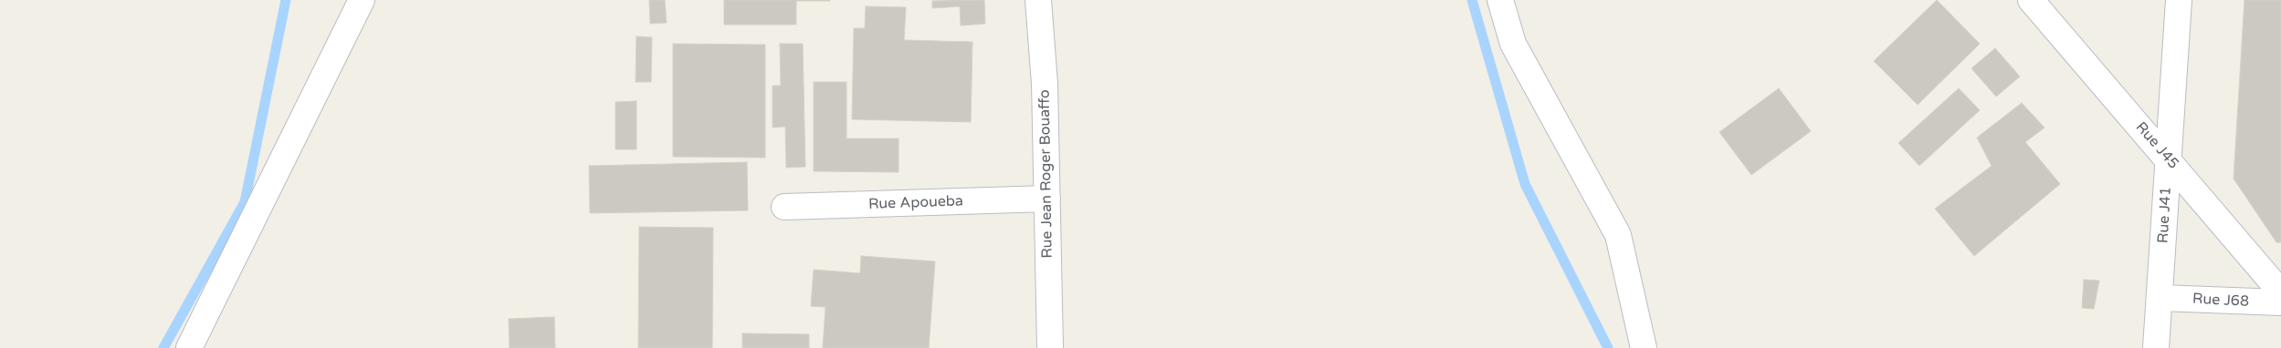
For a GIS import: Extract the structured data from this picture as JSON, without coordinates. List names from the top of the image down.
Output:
{
  "streets": {
    "street": [
      "Rue J45",
      "Rue Jean Roger Bouaffo",
      "Rue Apoueba",
      "Rue J41",
      "Rue J68"
    ]
  },
  "crossings": [
    ["Rue J45", "Rue J41"],
    ["Rue Jean Roger Bouaffo", "Rue Apoueba"],
    ["Rue J41", "Rue J68"]
  ]
}
